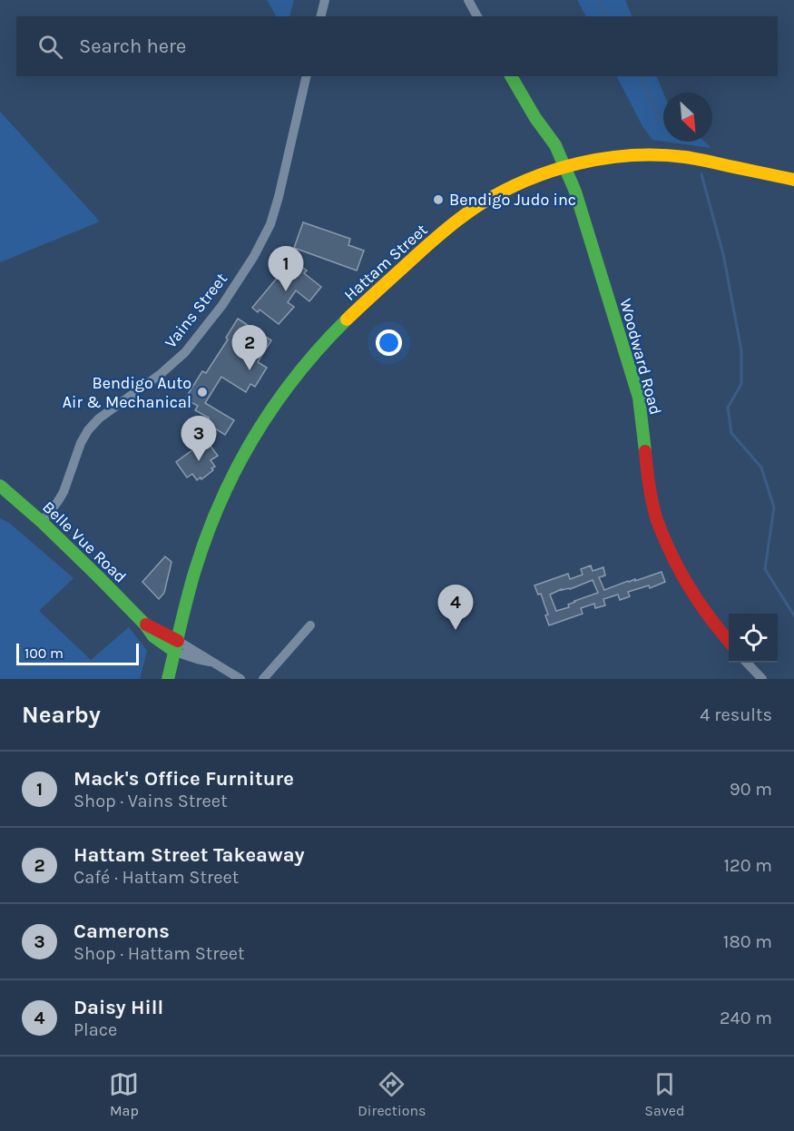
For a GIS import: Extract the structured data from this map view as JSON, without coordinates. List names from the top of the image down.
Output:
{
  "streets": {
    "main road": ["Hattam Street", "Woodward Road", "Belle Vue Road"],
    "street": ["Vains Street"]
  },
  "crossings": [
    ["Hattam Street", "Woodward Road"],
    ["Hattam Street", "Belle Vue Road"],
    ["Vains Street", "Belle Vue Road"]
  ],
  "places": ["Bendigo Judo inc", "Bendigo Auto Air & Mechanical"],
  "scale_bar": "100 m",
  "north": "bottom right",
  "page": {
    "search": "Search here",
    "pins": [
      "1",
      "2",
      "3",
      "4"
    ],
    "scale": "100 m",
    "heading": ["Nearby", "4 results"],
    "list": [
      {
        "mark": "1",
        "name": "Mack's Office Furniture",
        "note": "Shop · Vains Street",
        "value": "90 m"
      },
      {
        "mark": "2",
        "name": "Hattam Street Takeaway",
        "note": "Café · Hattam Street",
        "value": "120 m"
      },
      {
        "mark": "3",
        "name": "Camerons",
        "note": "Shop · Hattam Street",
        "value": "180 m"
      },
      {
        "mark": "4",
        "name": "Daisy Hill",
        "note": "Place",
        "value": "240 m"
      }
    ],
    "nav": ["Map", "Directions", "Saved"]
  }
}
